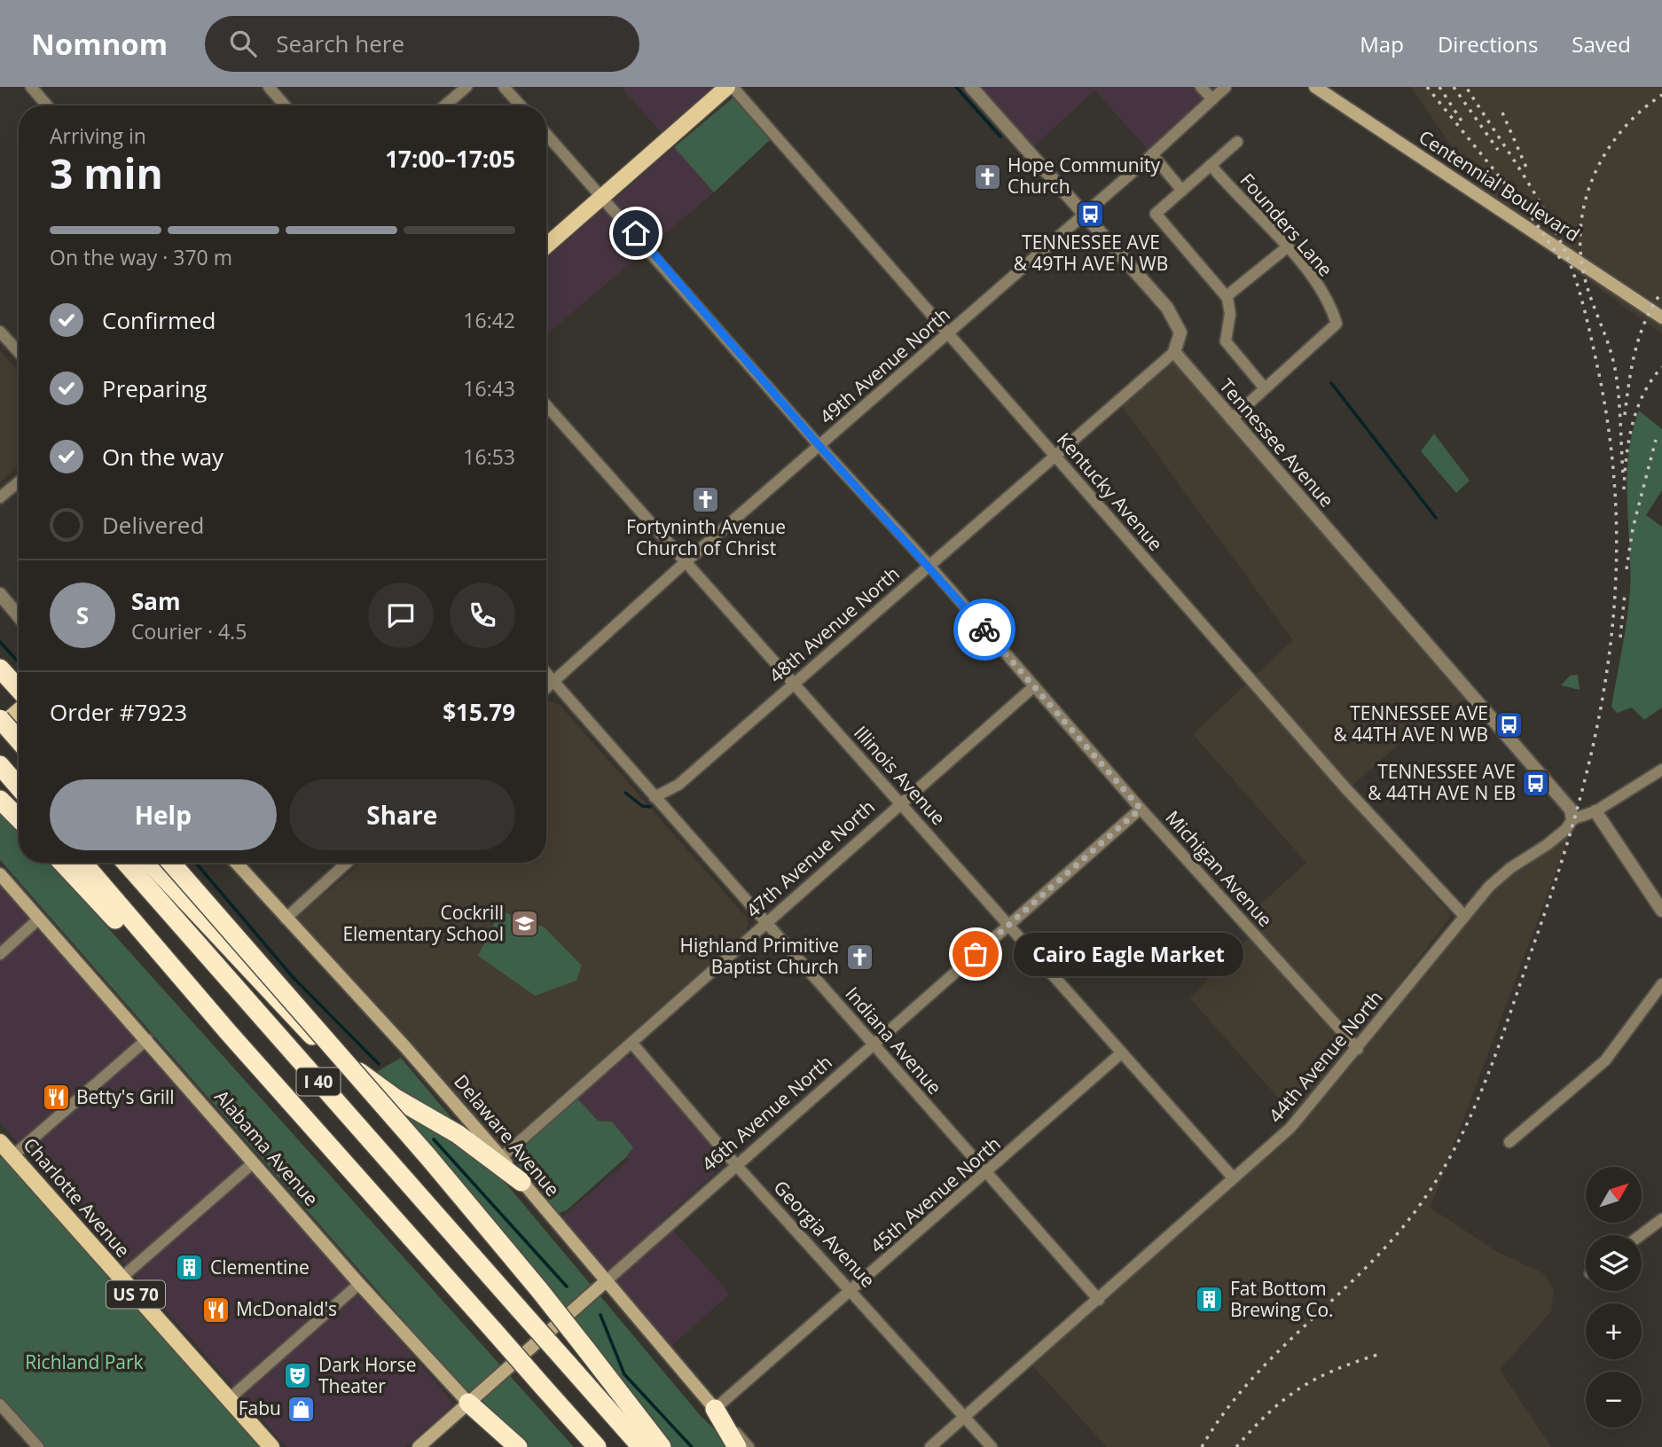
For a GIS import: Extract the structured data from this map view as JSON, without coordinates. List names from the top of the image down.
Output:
{
  "streets": {
    "highway": ["I 40"],
    "main road": [
      "Centennial Boulevard",
      "46th Avenue North",
      "Delaware Avenue",
      "Alabama Avenue",
      "Charlotte Avenue",
      "US 70"
    ],
    "street": [
      "Founders Lane",
      "49th Avenue North",
      "Tennessee Avenue",
      "Kentucky Avenue",
      "48th Avenue North",
      "Illinois Avenue",
      "47th Avenue North",
      "Michigan Avenue",
      "Indiana Avenue",
      "44th Avenue North",
      "45th Avenue North",
      "Georgia Avenue"
    ]
  },
  "crossings": [
    ["Founders Lane", "Tennessee Avenue"],
    ["49th Avenue North", "Kentucky Avenue"],
    ["49th Avenue North", "Illinois Avenue"],
    ["49th Avenue North", "Michigan Avenue"],
    ["49th Avenue North", "Indiana Avenue"],
    ["Tennessee Avenue", "48th Avenue North"],
    ["Tennessee Avenue", "44th Avenue North"],
    ["Kentucky Avenue", "48th Avenue North"],
    ["Kentucky Avenue", "44th Avenue North"],
    ["48th Avenue North", "Illinois Avenue"],
    ["48th Avenue North", "Michigan Avenue"],
    ["48th Avenue North", "Indiana Avenue"],
    ["Illinois Avenue", "47th Avenue North"],
    ["Illinois Avenue", "44th Avenue North"],
    ["Illinois Avenue", "46th Avenue North"],
    ["Illinois Avenue", "45th Avenue North"],
    ["47th Avenue North", "Michigan Avenue"],
    ["47th Avenue North", "Indiana Avenue"],
    ["47th Avenue North", "Delaware Avenue"],
    ["47th Avenue North", "Georgia Avenue"],
    ["Michigan Avenue", "44th Avenue North"],
    ["Michigan Avenue", "46th Avenue North"],
    ["Indiana Avenue", "44th Avenue North"],
    ["Indiana Avenue", "46th Avenue North"],
    ["Indiana Avenue", "45th Avenue North"],
    ["44th Avenue North", "Georgia Avenue"],
    ["46th Avenue North", "Delaware Avenue"],
    ["46th Avenue North", "Alabama Avenue"],
    ["46th Avenue North", "Georgia Avenue"],
    ["Delaware Avenue", "45th Avenue North"],
    ["45th Avenue North", "Georgia Avenue"]
  ],
  "parks": ["Richland Park"],
  "places": {
    "church": ["Hope Community Church", "Fortyninth Avenue Church of Christ", "Highland Primitive Baptist Church"],
    "bus stop": ["TENNESSEE AVE & 49TH AVE N WB", "TENNESSEE AVE & 44TH AVE N WB", "TENNESSEE AVE & 44TH AVE N EB"],
    "school or university": ["Cockrill Elementary School"],
    "other": ["Cairo Eagle Market"],
    "restaurant": ["Betty's Grill", "McDonald's"],
    "building": ["Clementine", "Fat Bottom Brewing Co."],
    "theatre": ["Dark Horse Theater"],
    "shop": ["Fabu"]
  },
  "north": "top right",
  "page": {
    "header": "Nomnom",
    "search": "Search here",
    "nav": ["Map", "Directions", "Saved"],
    "heading": ["3 min", "Arriving in", "17:00–17:05"],
    "panel": [
      "Sam",
      "Courier · 4.5",
      "Order #7923",
      "$15.79"
    ],
    "bar": "On the way · 370 m",
    "list": [
      ["Confirmed", "16:42"],
      ["Preparing", "16:43"],
      ["On the way", "16:53"],
      "Delivered"
    ],
    "round": "S",
    "buttons": ["Help", "Share"],
    "bubble": "Cairo Eagle Market",
    "map_buttons": ["+", "−"]
  }
}
